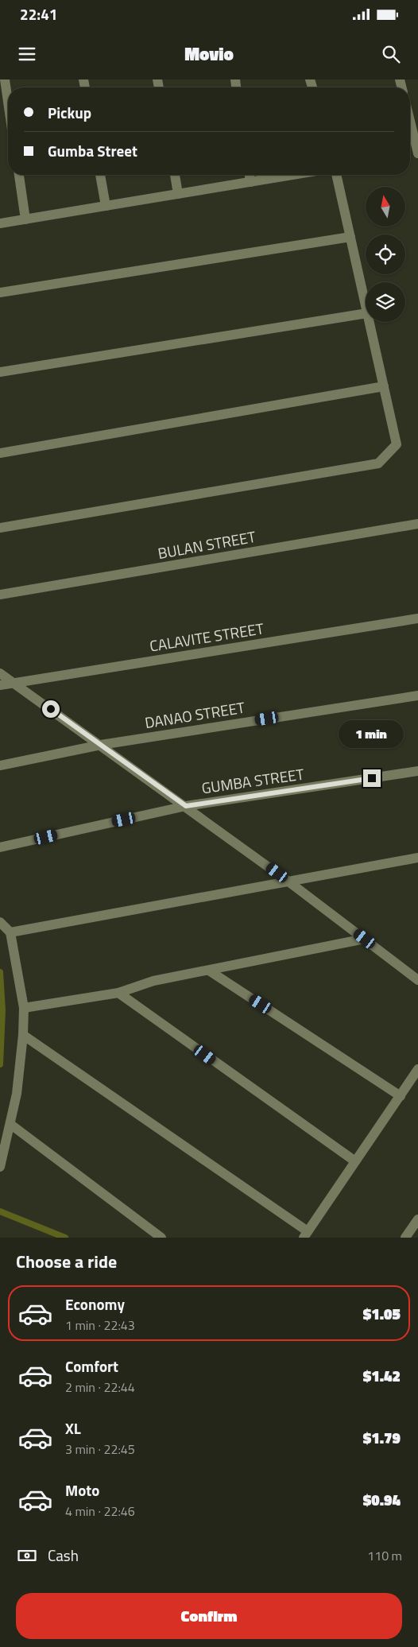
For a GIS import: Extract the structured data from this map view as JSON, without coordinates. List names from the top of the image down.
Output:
{
  "streets": {
    "street": [
      "BULAN STREET",
      "CALAVITE STREET",
      "DANAO STREET",
      "GUMBA STREET"
    ]
  },
  "north": "top",
  "page": {
    "status": "22:41",
    "header": "Movio",
    "banner": ["Pickup", "Gumba Street"],
    "bubble": "1 min",
    "heading": "Choose a ride",
    "list": [
      {
        "name": "Economy",
        "note": "1 min · 22:43",
        "value": "$1.05"
      },
      {
        "name": "Comfort",
        "note": "2 min · 22:44",
        "value": "$1.42"
      },
      {
        "name": "XL",
        "note": "3 min · 22:45",
        "value": "$1.79"
      },
      {
        "name": "Moto",
        "note": "4 min · 22:46",
        "value": "$0.94"
      }
    ],
    "pay": ["Cash", "110 m"],
    "buttons": "Confirm"
  }
}
